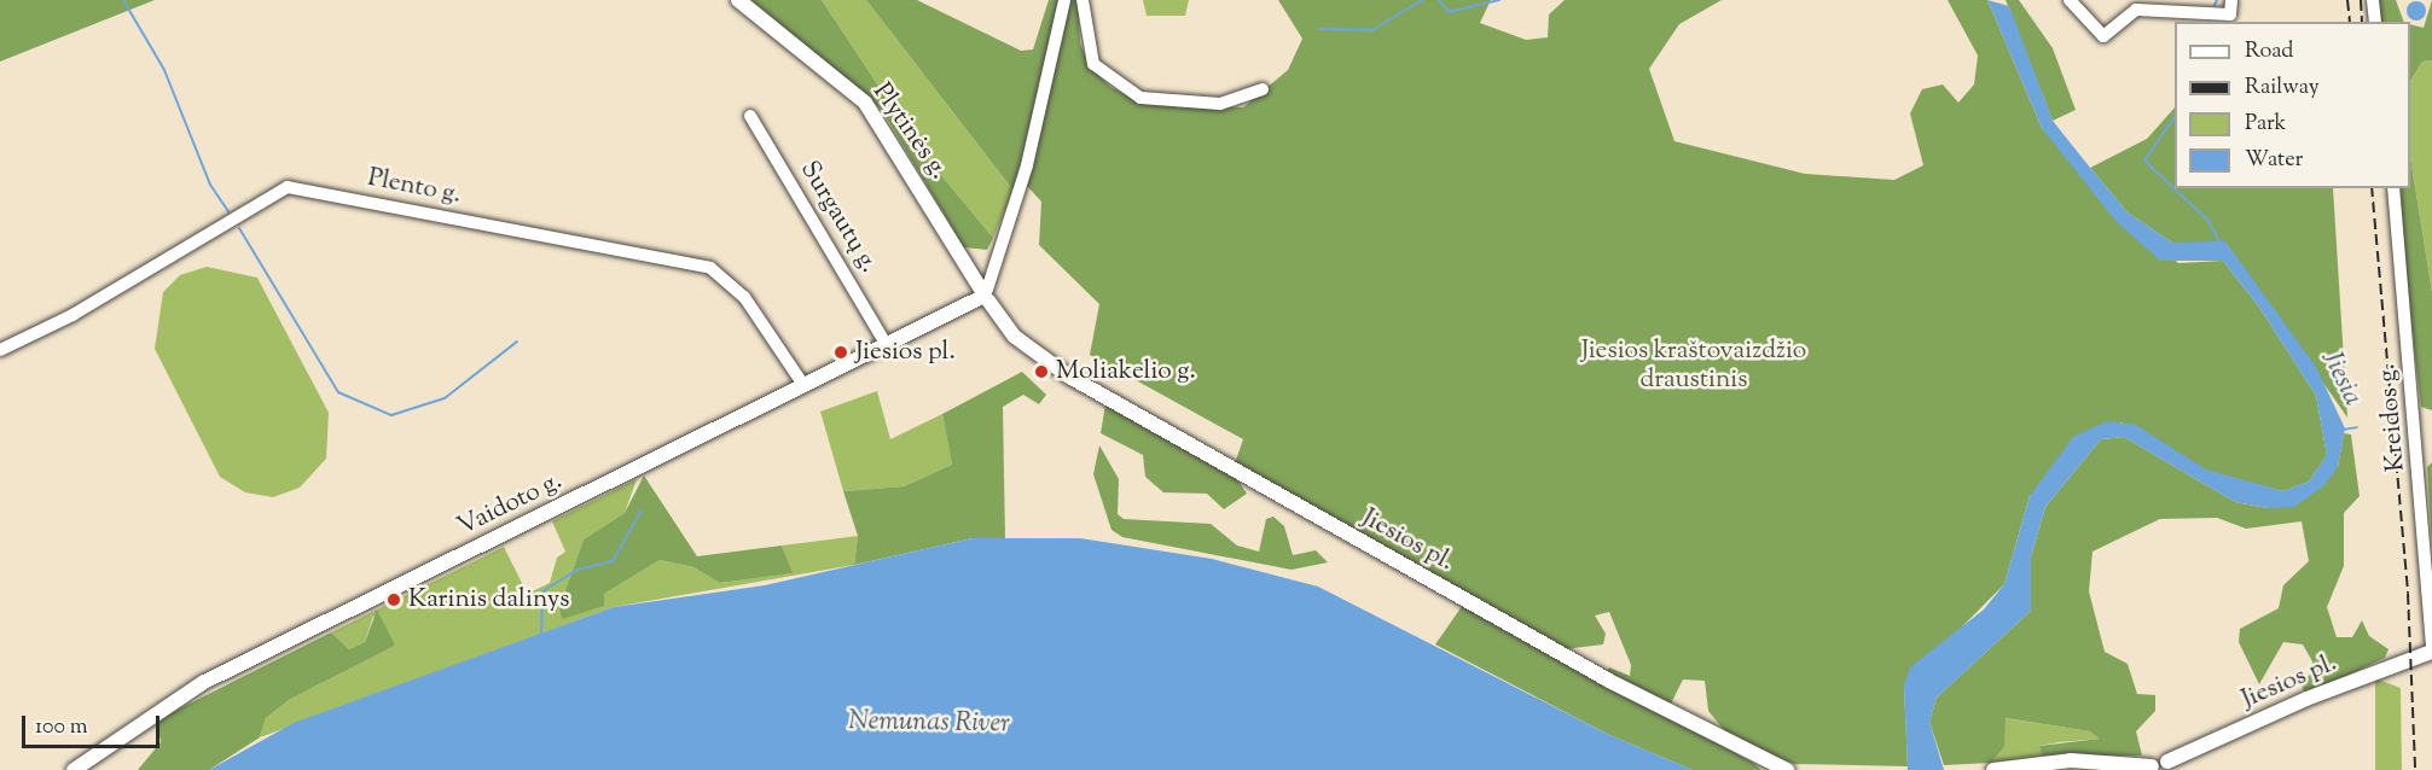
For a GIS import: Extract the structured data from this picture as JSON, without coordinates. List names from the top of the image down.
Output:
{
  "streets": {
    "main road": ["Plytinės g.", "Vaidoto g.", "Jiesios pl."],
    "street": ["Plento g.", "Surgautų g.", "Kreidos g."]
  },
  "crossings": [
    ["Plytinės g.", "Vaidoto g."],
    ["Plytinės g.", "Jiesios pl."],
    ["Plento g.", "Vaidoto g."],
    ["Surgautų g.", "Vaidoto g."],
    ["Vaidoto g.", "Jiesios pl."]
  ],
  "water": ["Jiesia", "Nemunas River"],
  "parks": ["Jiesios kraštovaizdžio draustinis"],
  "places": ["Jiesios pl.", "Moliakelio g.", "Karinis dalinys"],
  "legend": [
    "Road",
    "Railway",
    "Park",
    "Water"
  ],
  "scale_bar": "100 m"
}
